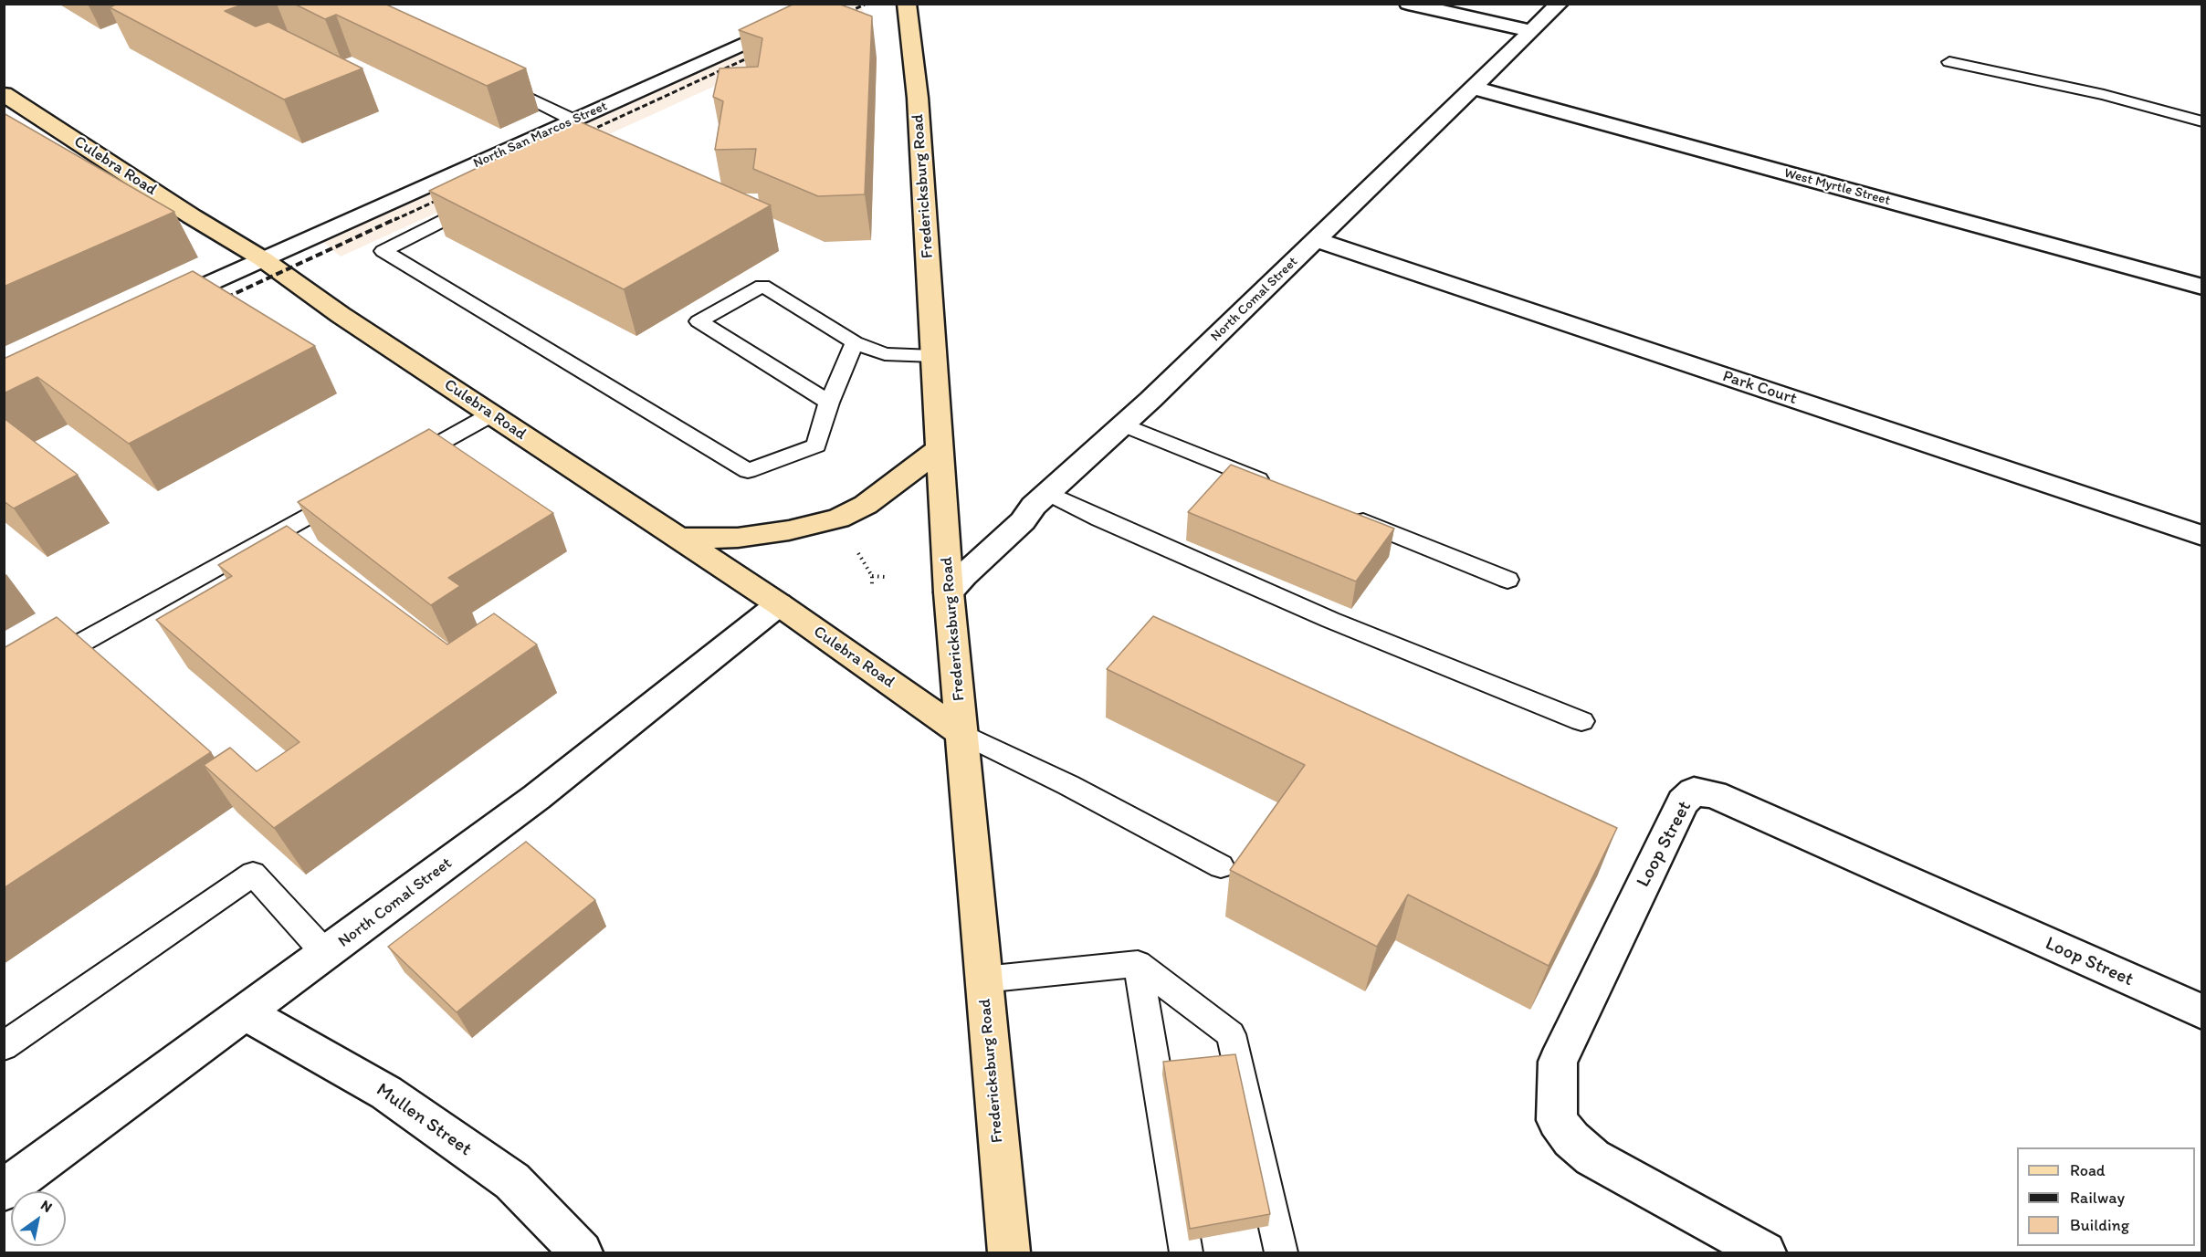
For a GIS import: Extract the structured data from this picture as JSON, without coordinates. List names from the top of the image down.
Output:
{
  "streets": {
    "main road": ["Culebra Road", "Fredericksburg Road"],
    "street": [
      "North San Marcos Street",
      "West Myrtle Street",
      "North Comal Street",
      "Park Court",
      "Loop Street",
      "Mullen Street"
    ]
  },
  "crossings": [
    ["North San Marcos Street", "Culebra Road"],
    ["Culebra Road", "Fredericksburg Road"],
    ["Culebra Road", "North Comal Street"],
    ["Fredericksburg Road", "North Comal Street"],
    ["West Myrtle Street", "North Comal Street"],
    ["North Comal Street", "Park Court"],
    ["North Comal Street", "Mullen Street"]
  ],
  "legend": ["Road", "Railway", "Building"],
  "north": "top right"
}
